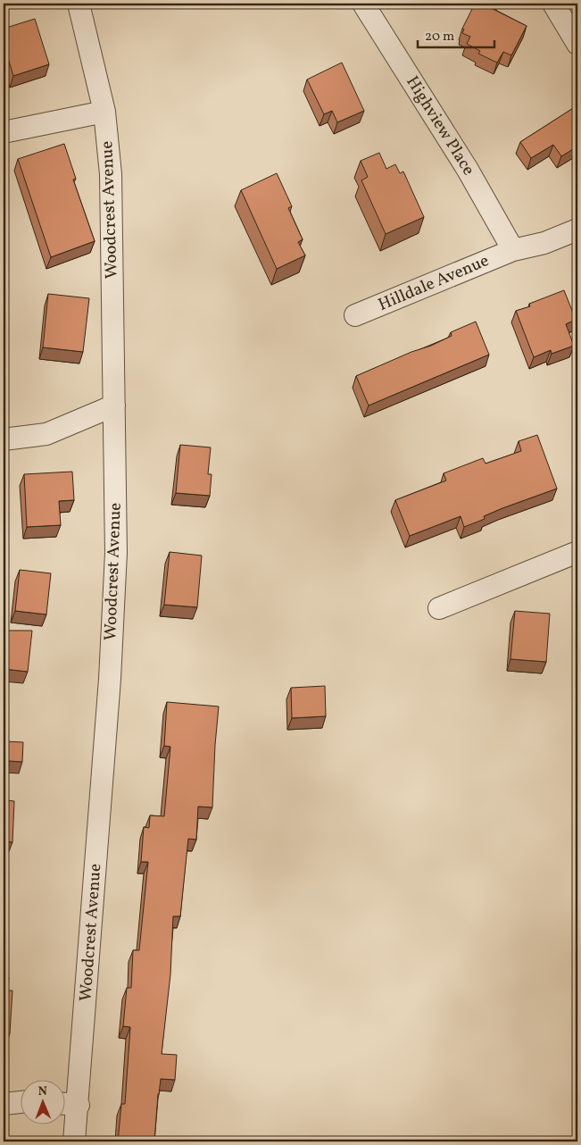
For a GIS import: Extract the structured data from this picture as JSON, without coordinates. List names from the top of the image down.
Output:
{
  "streets": {
    "street": ["Highview Place", "Woodcrest Avenue", "Hilldale Avenue"]
  },
  "crossings": [
    ["Highview Place", "Hilldale Avenue"]
  ],
  "scale_bar": "20 m",
  "north": "top"
}
